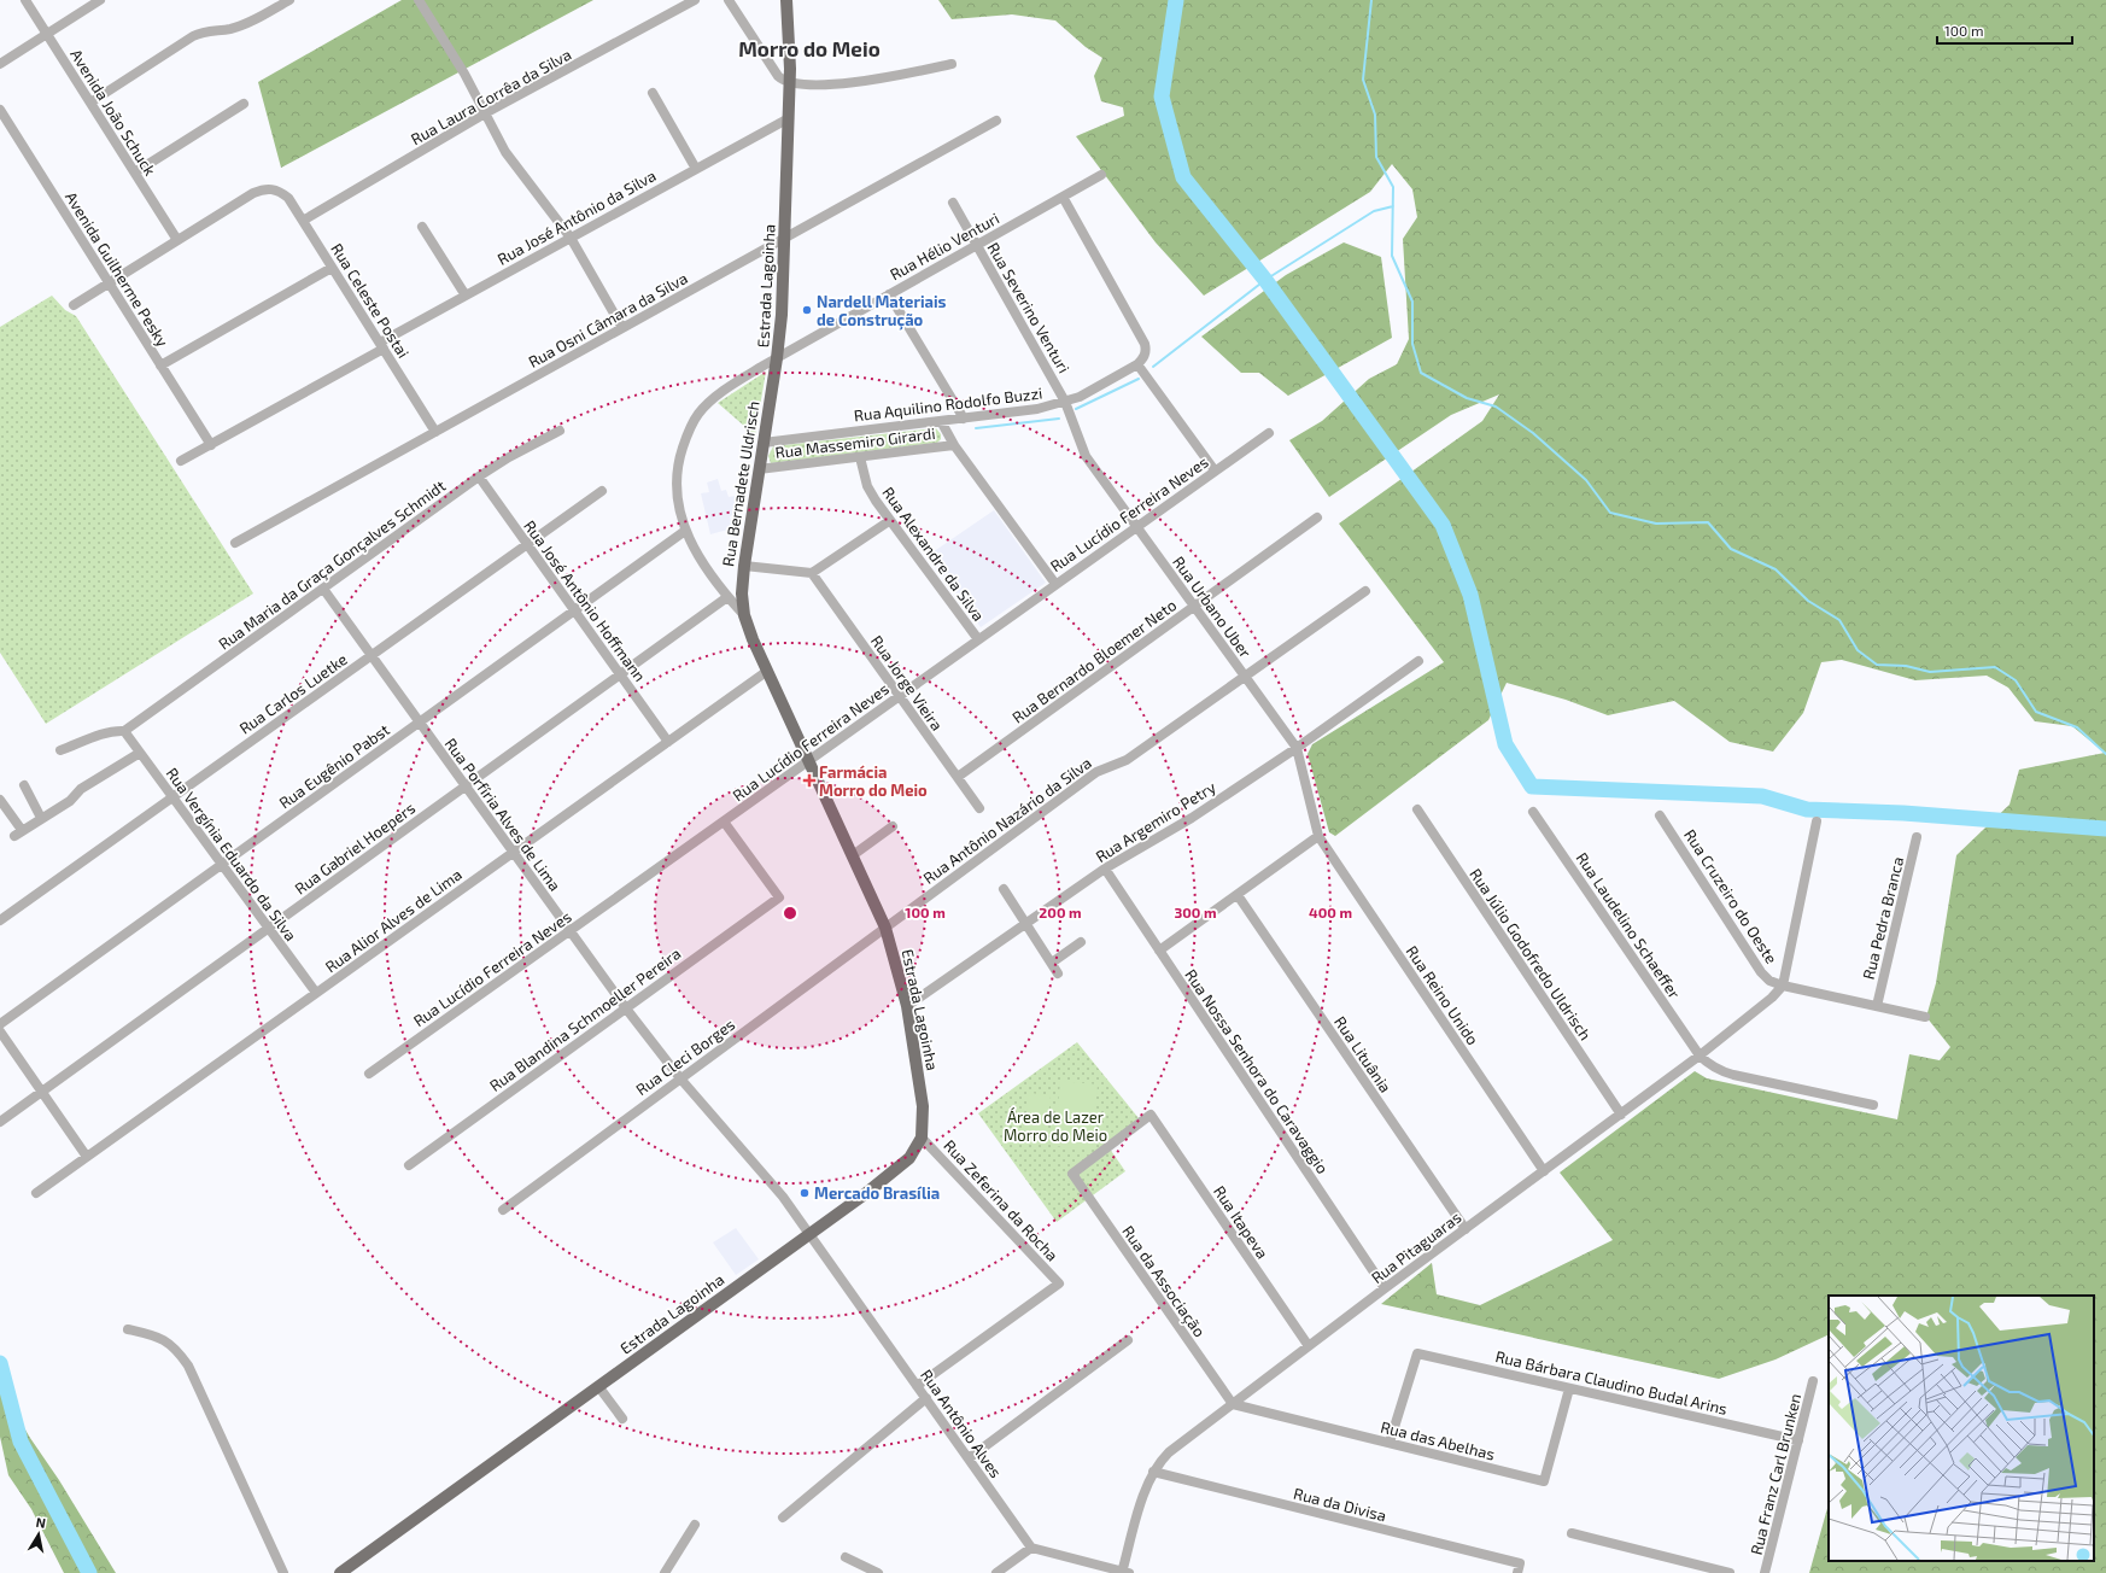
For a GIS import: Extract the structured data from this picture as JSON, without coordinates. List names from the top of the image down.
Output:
{
  "streets": {
    "main road": ["Estrada Lagoinha", "Rua Bernadete Uldrisch"],
    "street": [
      "Rua Laura Corrêa da Silva",
      "Avenida João Schuck",
      "Rua José Antônio da Silva",
      "Rua Hélio Venturi",
      "Avenida Guilherme Pesky",
      "Rua Celeste Postai",
      "Rua Severino Venturi",
      "Rua Osni Câmara da Silva",
      "Rua Aquilino Rodolfo Buzzi",
      "Rua Massemiro Girardi",
      "Rua Lucídio Ferreira Neves",
      "Rua Alexandre da Silva",
      "Rua Maria da Graça Gonçalves Schmidt",
      "Rua José Antônio Hoffmann",
      "Rua Urbano Uber",
      "Rua Bernardo Bloemer Neto",
      "Rua Jorge Vieira",
      "Rua Carlos Luetke",
      "Rua Eugênio Pabst",
      "Rua Porfíria Alves de Lima",
      "Rua Antônio Nazário da Silva",
      "Rua Argemiro Petry",
      "Rua Gabriel Hoepers",
      "Rua Vergínia Eduardo da Silva",
      "Rua Cruzeiro do Oeste",
      "Rua Pedra Branca",
      "Rua Alior Alves de Lima",
      "Rua Laudelino Schaeffer",
      "Rua Júlio Godofredo Uldrisch",
      "Rua Reino Unido",
      "Rua Blandina Schmoeller Pereira",
      "Rua Lituânia",
      "Rua Cleci Borges",
      "Rua Nossa Senhora do Caravaggio",
      "Rua Zeferina da Rocha",
      "Rua Itapeva",
      "Rua Pitaguaras",
      "Rua da Associação",
      "Rua Bárbara Claudino Budal Arins",
      "Rua Antônio Alves",
      "Rua das Abelhas",
      "Rua Franz Carl Brunken",
      "Rua da Divisa"
    ]
  },
  "crossings": [
    ["Rua Laura Corrêa da Silva", "Rua Celeste Postai"],
    ["Avenida João Schuck", "Rua Celeste Postai"],
    ["Rua José Antônio da Silva", "Avenida Guilherme Pesky"],
    ["Rua José Antônio da Silva", "Estrada Lagoinha"],
    ["Rua José Antônio da Silva", "Rua Celeste Postai"],
    ["Rua Hélio Venturi", "Estrada Lagoinha"],
    ["Rua Hélio Venturi", "Rua Severino Venturi"],
    ["Rua Hélio Venturi", "Rua Aquilino Rodolfo Buzzi"],
    ["Rua Hélio Venturi", "Rua Bernadete Uldrisch"],
    ["Estrada Lagoinha", "Rua Osni Câmara da Silva"],
    ["Estrada Lagoinha", "Rua Bernadete Uldrisch"],
    ["Estrada Lagoinha", "Rua Lucídio Ferreira Neves"],
    ["Estrada Lagoinha", "Rua Eugênio Pabst"],
    ["Estrada Lagoinha", "Rua Porfíria Alves de Lima"],
    ["Estrada Lagoinha", "Rua Antônio Nazário da Silva"],
    ["Estrada Lagoinha", "Rua Argemiro Petry"],
    ["Estrada Lagoinha", "Rua Gabriel Hoepers"],
    ["Estrada Lagoinha", "Rua Alior Alves de Lima"],
    ["Estrada Lagoinha", "Rua Cleci Borges"],
    ["Estrada Lagoinha", "Rua Zeferina da Rocha"],
    ["Estrada Lagoinha", "Rua Antônio Alves"],
    ["Rua Celeste Postai", "Rua Osni Câmara da Silva"],
    ["Rua Severino Venturi", "Rua Aquilino Rodolfo Buzzi"],
    ["Rua Severino Venturi", "Rua Urbano Uber"],
    ["Rua Aquilino Rodolfo Buzzi", "Rua Bernadete Uldrisch"],
    ["Rua Aquilino Rodolfo Buzzi", "Rua Urbano Uber"],
    ["Rua Massemiro Girardi", "Rua Bernadete Uldrisch"],
    ["Rua Massemiro Girardi", "Rua Alexandre da Silva"],
    ["Rua Lucídio Ferreira Neves", "Rua Alexandre da Silva"],
    ["Rua Lucídio Ferreira Neves", "Rua Urbano Uber"],
    ["Rua Lucídio Ferreira Neves", "Rua Jorge Vieira"],
    ["Rua Lucídio Ferreira Neves", "Rua Porfíria Alves de Lima"],
    ["Rua Lucídio Ferreira Neves", "Rua Blandina Schmoeller Pereira"],
    ["Rua Maria da Graça Gonçalves Schmidt", "Rua José Antônio Hoffmann"],
    ["Rua Maria da Graça Gonçalves Schmidt", "Rua Porfíria Alves de Lima"],
    ["Rua Maria da Graça Gonçalves Schmidt", "Rua Vergínia Eduardo da Silva"],
    ["Rua José Antônio Hoffmann", "Rua Carlos Luetke"],
    ["Rua José Antônio Hoffmann", "Rua Eugênio Pabst"],
    ["Rua José Antônio Hoffmann", "Rua Gabriel Hoepers"],
    ["Rua José Antônio Hoffmann", "Rua Alior Alves de Lima"],
    ["Rua Urbano Uber", "Rua Bernardo Bloemer Neto"],
    ["Rua Urbano Uber", "Rua Antônio Nazário da Silva"],
    ["Rua Urbano Uber", "Rua Argemiro Petry"],
    ["Rua Urbano Uber", "Rua Reino Unido"],
    ["Rua Bernardo Bloemer Neto", "Rua Jorge Vieira"],
    ["Rua Carlos Luetke", "Rua Porfíria Alves de Lima"],
    ["Rua Carlos Luetke", "Rua Vergínia Eduardo da Silva"],
    ["Rua Eugênio Pabst", "Rua Porfíria Alves de Lima"],
    ["Rua Eugênio Pabst", "Rua Vergínia Eduardo da Silva"],
    ["Rua Porfíria Alves de Lima", "Rua Gabriel Hoepers"],
    ["Rua Porfíria Alves de Lima", "Rua Alior Alves de Lima"],
    ["Rua Porfíria Alves de Lima", "Rua Blandina Schmoeller Pereira"],
    ["Rua Porfíria Alves de Lima", "Rua Cleci Borges"],
    ["Rua Porfíria Alves de Lima", "Rua Antônio Alves"],
    ["Rua Antônio Nazário da Silva", "Rua Cleci Borges"],
    ["Rua Argemiro Petry", "Rua Nossa Senhora do Caravaggio"],
    ["Rua Gabriel Hoepers", "Rua Vergínia Eduardo da Silva"],
    ["Rua Vergínia Eduardo da Silva", "Rua Alior Alves de Lima"],
    ["Rua Cruzeiro do Oeste", "Rua Pedra Branca"],
    ["Rua Cruzeiro do Oeste", "Rua Pitaguaras"],
    ["Rua Laudelino Schaeffer", "Rua Pitaguaras"],
    ["Rua Júlio Godofredo Uldrisch", "Rua Pitaguaras"],
    ["Rua Reino Unido", "Rua Pitaguaras"],
    ["Rua Lituânia", "Rua Pitaguaras"],
    ["Rua Nossa Senhora do Caravaggio", "Rua Pitaguaras"],
    ["Rua Zeferina da Rocha", "Rua Antônio Alves"],
    ["Rua Itapeva", "Rua Pitaguaras"],
    ["Rua Itapeva", "Rua da Associação"],
    ["Rua Pitaguaras", "Rua da Associação"],
    ["Rua Pitaguaras", "Rua das Abelhas"],
    ["Rua Pitaguaras", "Rua da Divisa"],
    ["Rua da Associação", "Rua das Abelhas"],
    ["Rua Bárbara Claudino Budal Arins", "Rua das Abelhas"],
    ["Rua Bárbara Claudino Budal Arins", "Rua Franz Carl Brunken"]
  ],
  "districts": ["Morro do Meio"],
  "parks": ["Área de Lazer Morro do Meio"],
  "places": {
    "other": ["Nardell Materiais de Construção", "Mercado Brasília"],
    "health": ["Farmácia Morro do Meio"]
  },
  "scale_bar": "100 m",
  "north": "top",
  "rings": [
    "100 m",
    "200 m",
    "300 m",
    "400 m"
  ]
}
